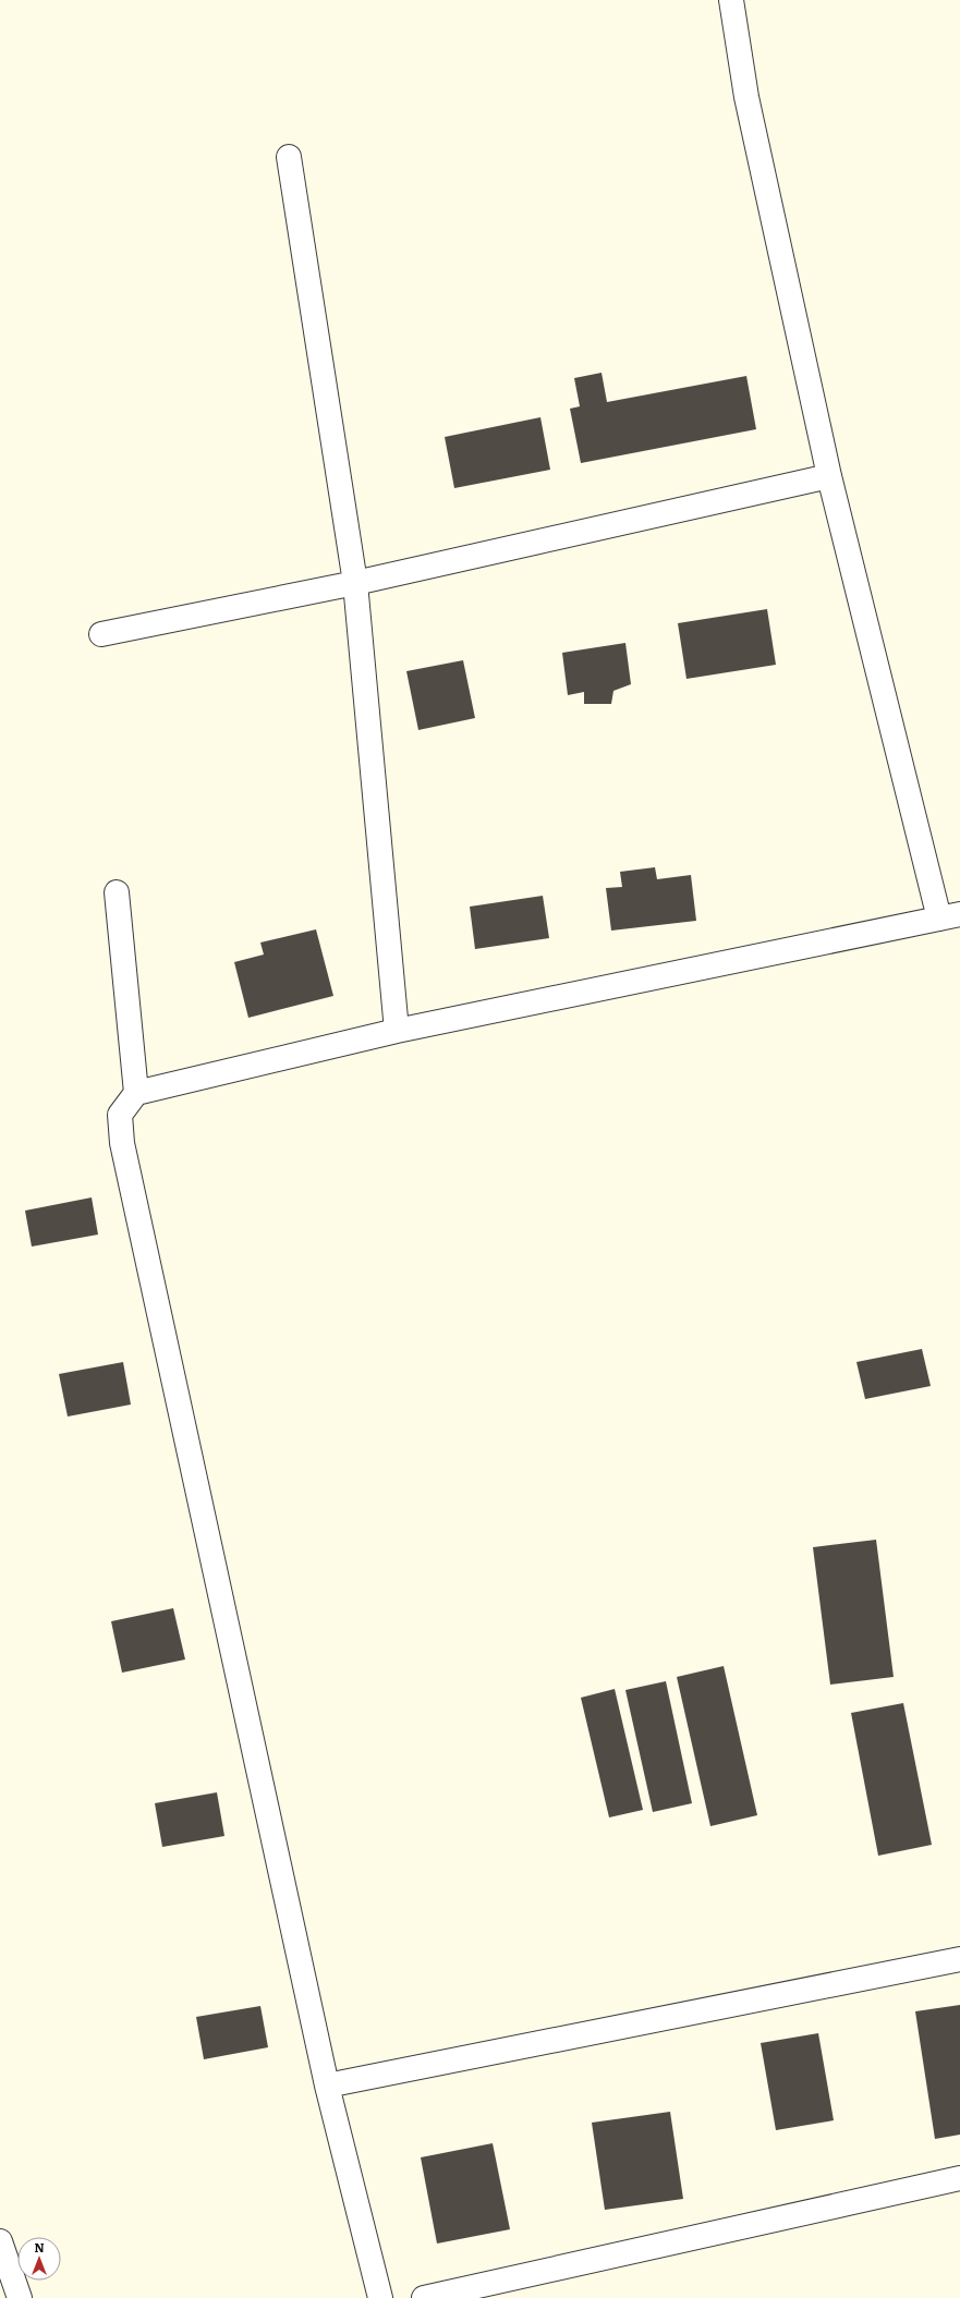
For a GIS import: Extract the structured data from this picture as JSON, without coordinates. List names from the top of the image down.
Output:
{
  "north": "top"
}
